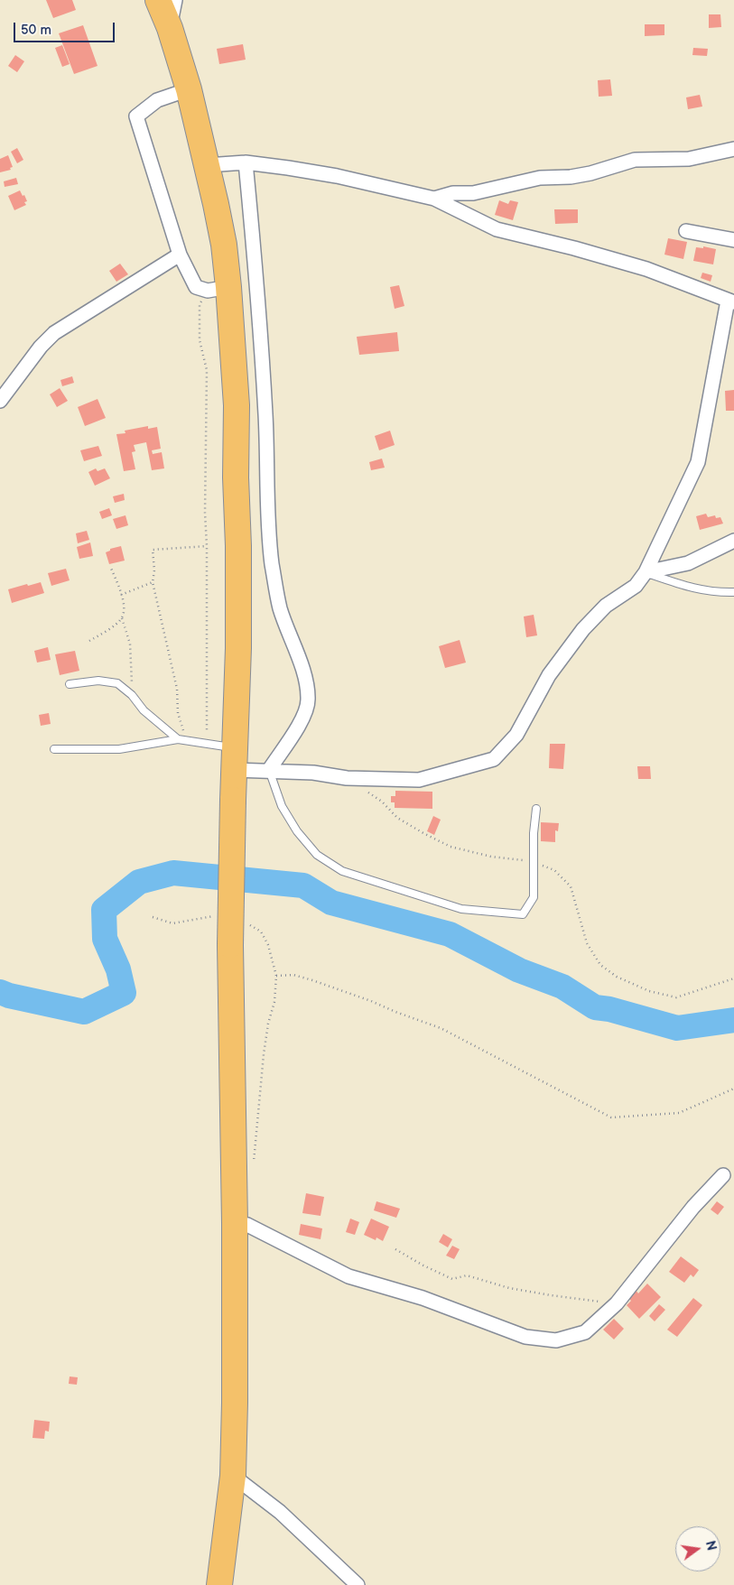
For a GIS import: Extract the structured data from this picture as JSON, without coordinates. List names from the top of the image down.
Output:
{
  "scale_bar": "50 m",
  "north": "right"
}
